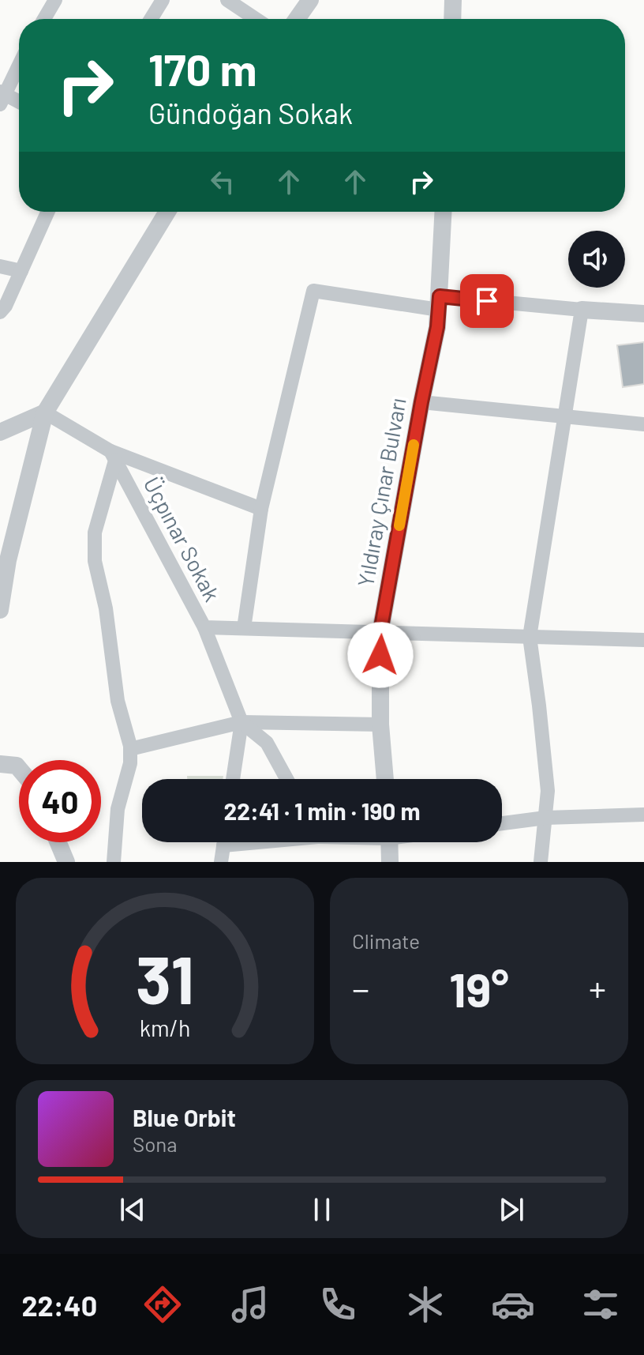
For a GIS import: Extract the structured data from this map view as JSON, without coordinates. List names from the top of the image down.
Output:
{
  "streets": {
    "street": ["Yıldıray Çınar Bulvarı", "Üçpınar Sokak"]
  },
  "crossings": [
    ["Yıldıray Çınar Bulvarı", "Üçpınar Sokak"]
  ],
  "page": {
    "turn": ["170 m", "Gündoğan Sokak"],
    "limit": "40",
    "trip": "22:41 · 1 min · 190 m",
    "tile": "Climate",
    "heat": ["−", "19°", "+"],
    "song": ["Blue Orbit", "Sona"],
    "tabs": "22:40",
    "gauge": ["31", "km/h"]
  }
}
